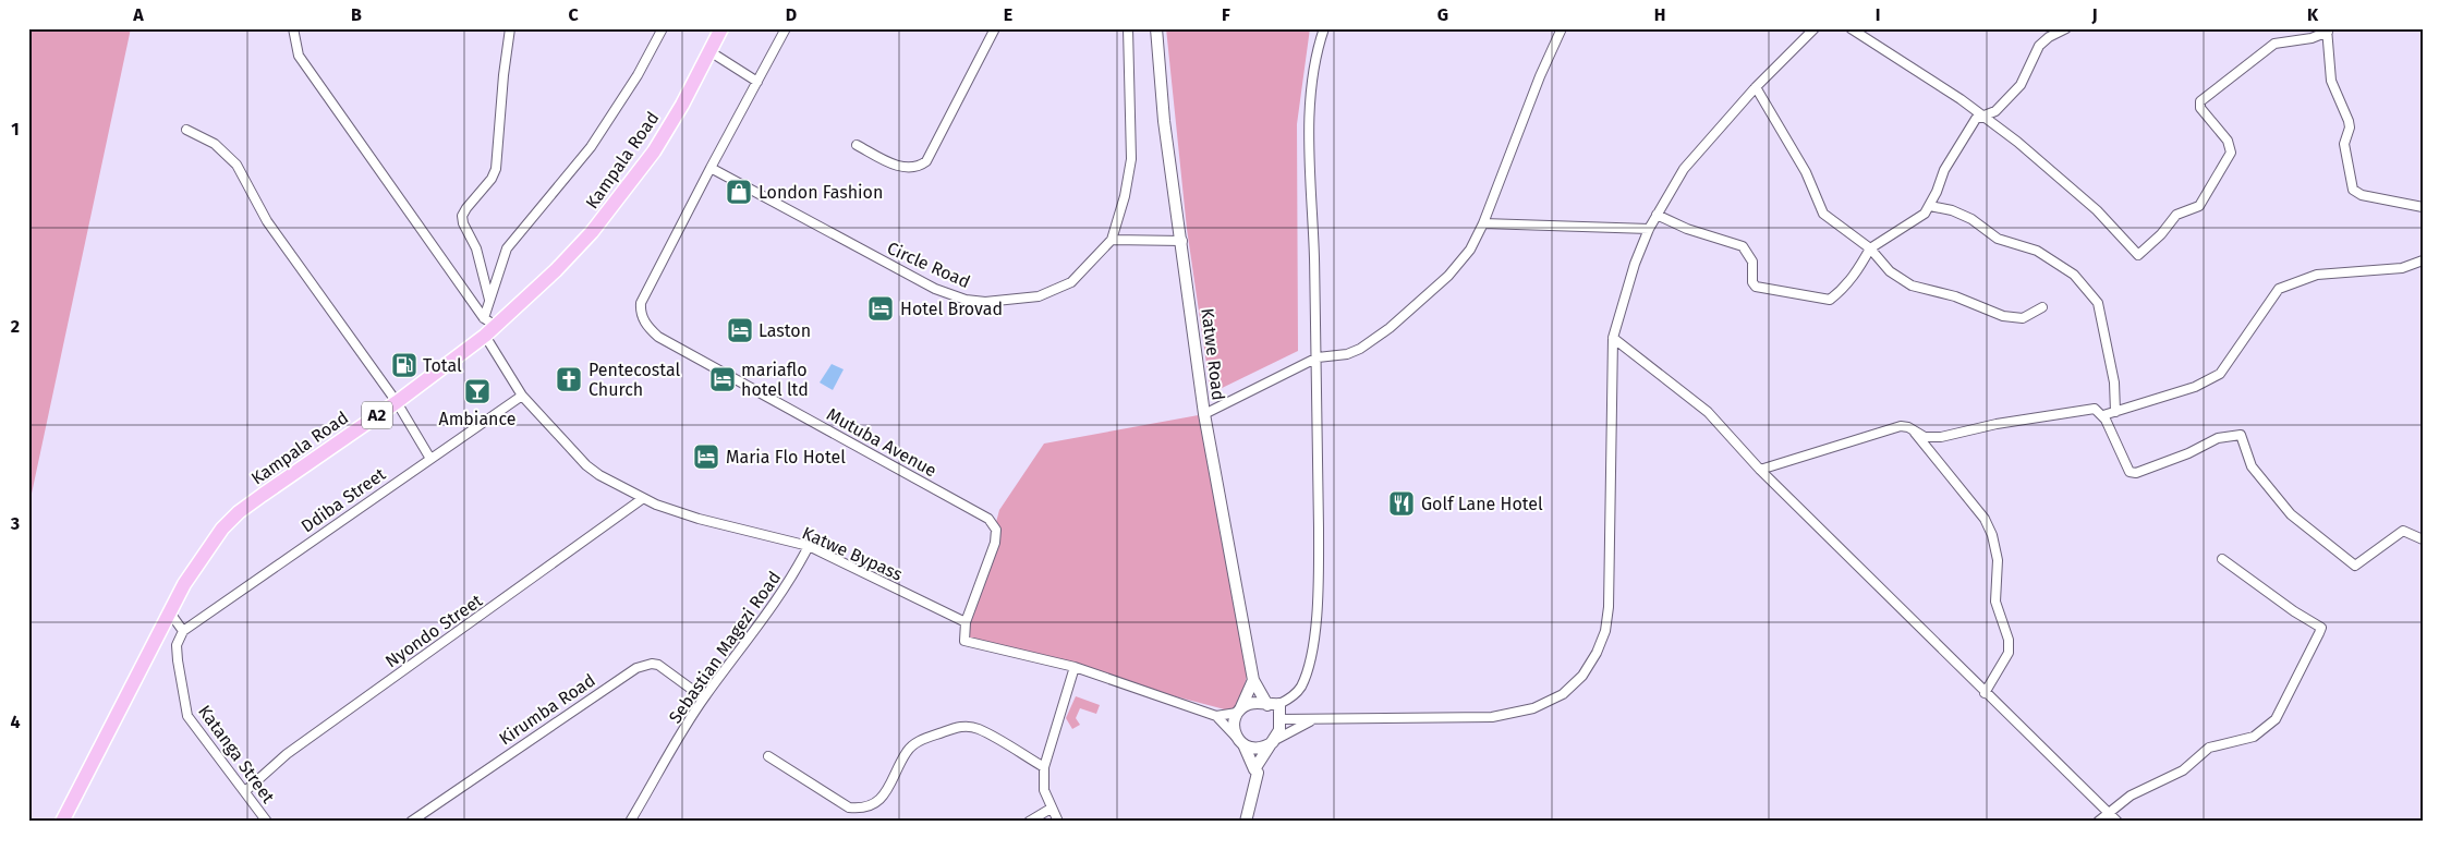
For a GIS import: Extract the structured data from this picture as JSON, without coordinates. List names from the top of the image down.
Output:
{
  "streets": {
    "main road": ["Kampala Road", "A2"],
    "street": [
      "Circle Road",
      "Katwe Road",
      "Mutuba Avenue",
      "Ddiba Street",
      "Katwe Bypass",
      "Nyondo Street",
      "Sebastian Magezi Road",
      "Kirumba Road",
      "Katanga Street"
    ]
  },
  "crossings": [
    ["Kampala Road", "Katwe Bypass"],
    ["Circle Road", "Mutuba Avenue"],
    ["Mutuba Avenue", "Katwe Bypass"],
    ["Ddiba Street", "Katwe Bypass"],
    ["Ddiba Street", "Katanga Street"],
    ["Katwe Bypass", "Nyondo Street"],
    ["Katwe Bypass", "Sebastian Magezi Road"],
    ["Nyondo Street", "Katanga Street"],
    ["Sebastian Magezi Road", "Kirumba Road"]
  ],
  "places": {
    "shop": ["London Fashion"],
    "hotel": [
      "Hotel Brovad",
      "Laston",
      "mariaflo hotel ltd",
      "Maria Flo Hotel"
    ],
    "fuel station": ["Total"],
    "church": ["Pentecostal Church"],
    "bar": ["Ambiance"],
    "restaurant": ["Golf Lane Hotel"]
  },
  "grid": {
    "columns": [
      "A",
      "B",
      "C",
      "D",
      "E",
      "F",
      "G",
      "H",
      "I",
      "J",
      "K"
    ],
    "rows": [
      "1",
      "2",
      "3",
      "4"
    ]
  }
}
